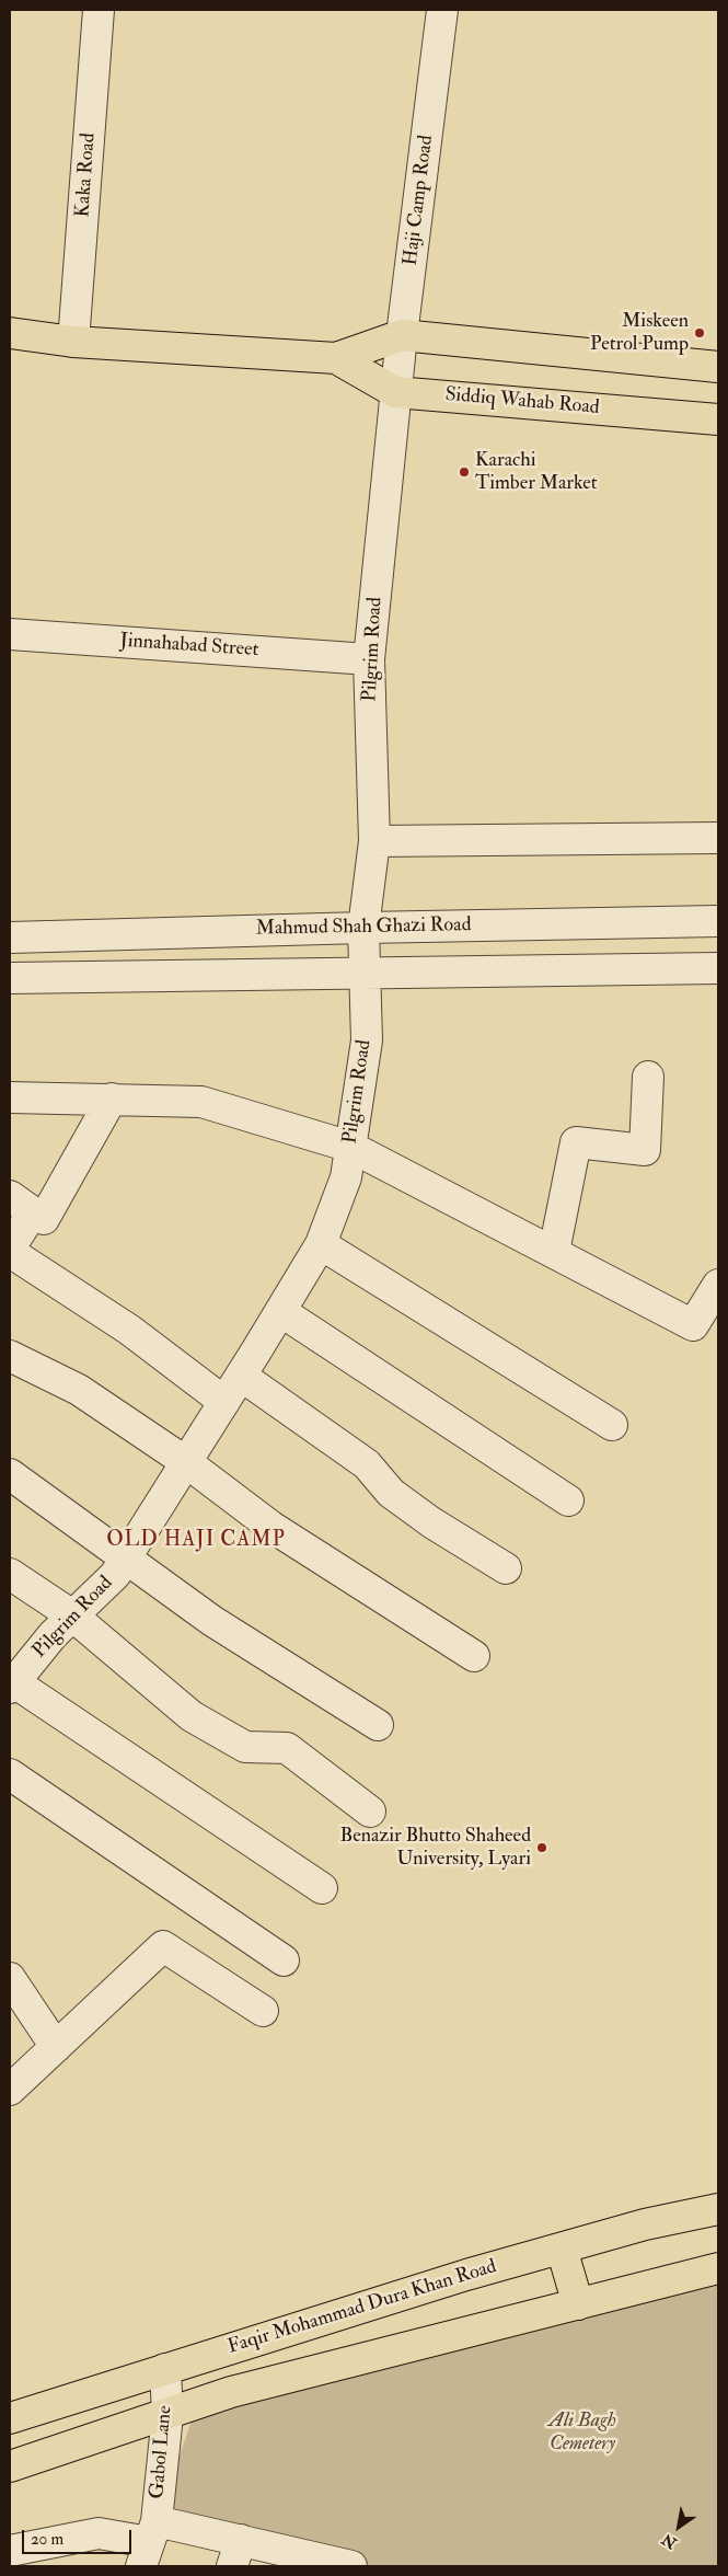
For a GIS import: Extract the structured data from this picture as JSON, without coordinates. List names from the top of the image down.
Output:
{
  "streets": {
    "main road": ["Siddiq Wahab Road", "Faqir Mohammad Dura Khan Road"],
    "street": [
      "Kaka Road",
      "Haji Camp Road",
      "Jinnahabad Street",
      "Pilgrim Road",
      "Mahmud Shah Ghazi Road",
      "Gabol Lane"
    ]
  },
  "crossings": [
    ["Kaka Road", "Siddiq Wahab Road"],
    ["Haji Camp Road", "Siddiq Wahab Road"],
    ["Haji Camp Road", "Pilgrim Road"],
    ["Siddiq Wahab Road", "Pilgrim Road"],
    ["Jinnahabad Street", "Pilgrim Road"],
    ["Pilgrim Road", "Mahmud Shah Ghazi Road"],
    ["Faqir Mohammad Dura Khan Road", "Gabol Lane"]
  ],
  "districts": ["OLD HAJI CAMP"],
  "parks": ["Ali Bagh Cemetery"],
  "places": ["Miskeen Petrol Pump", "Karachi Timber Market", "Benazir Bhutto Shaheed University, Lyari"],
  "scale_bar": "20 m",
  "north": "bottom left"
}
